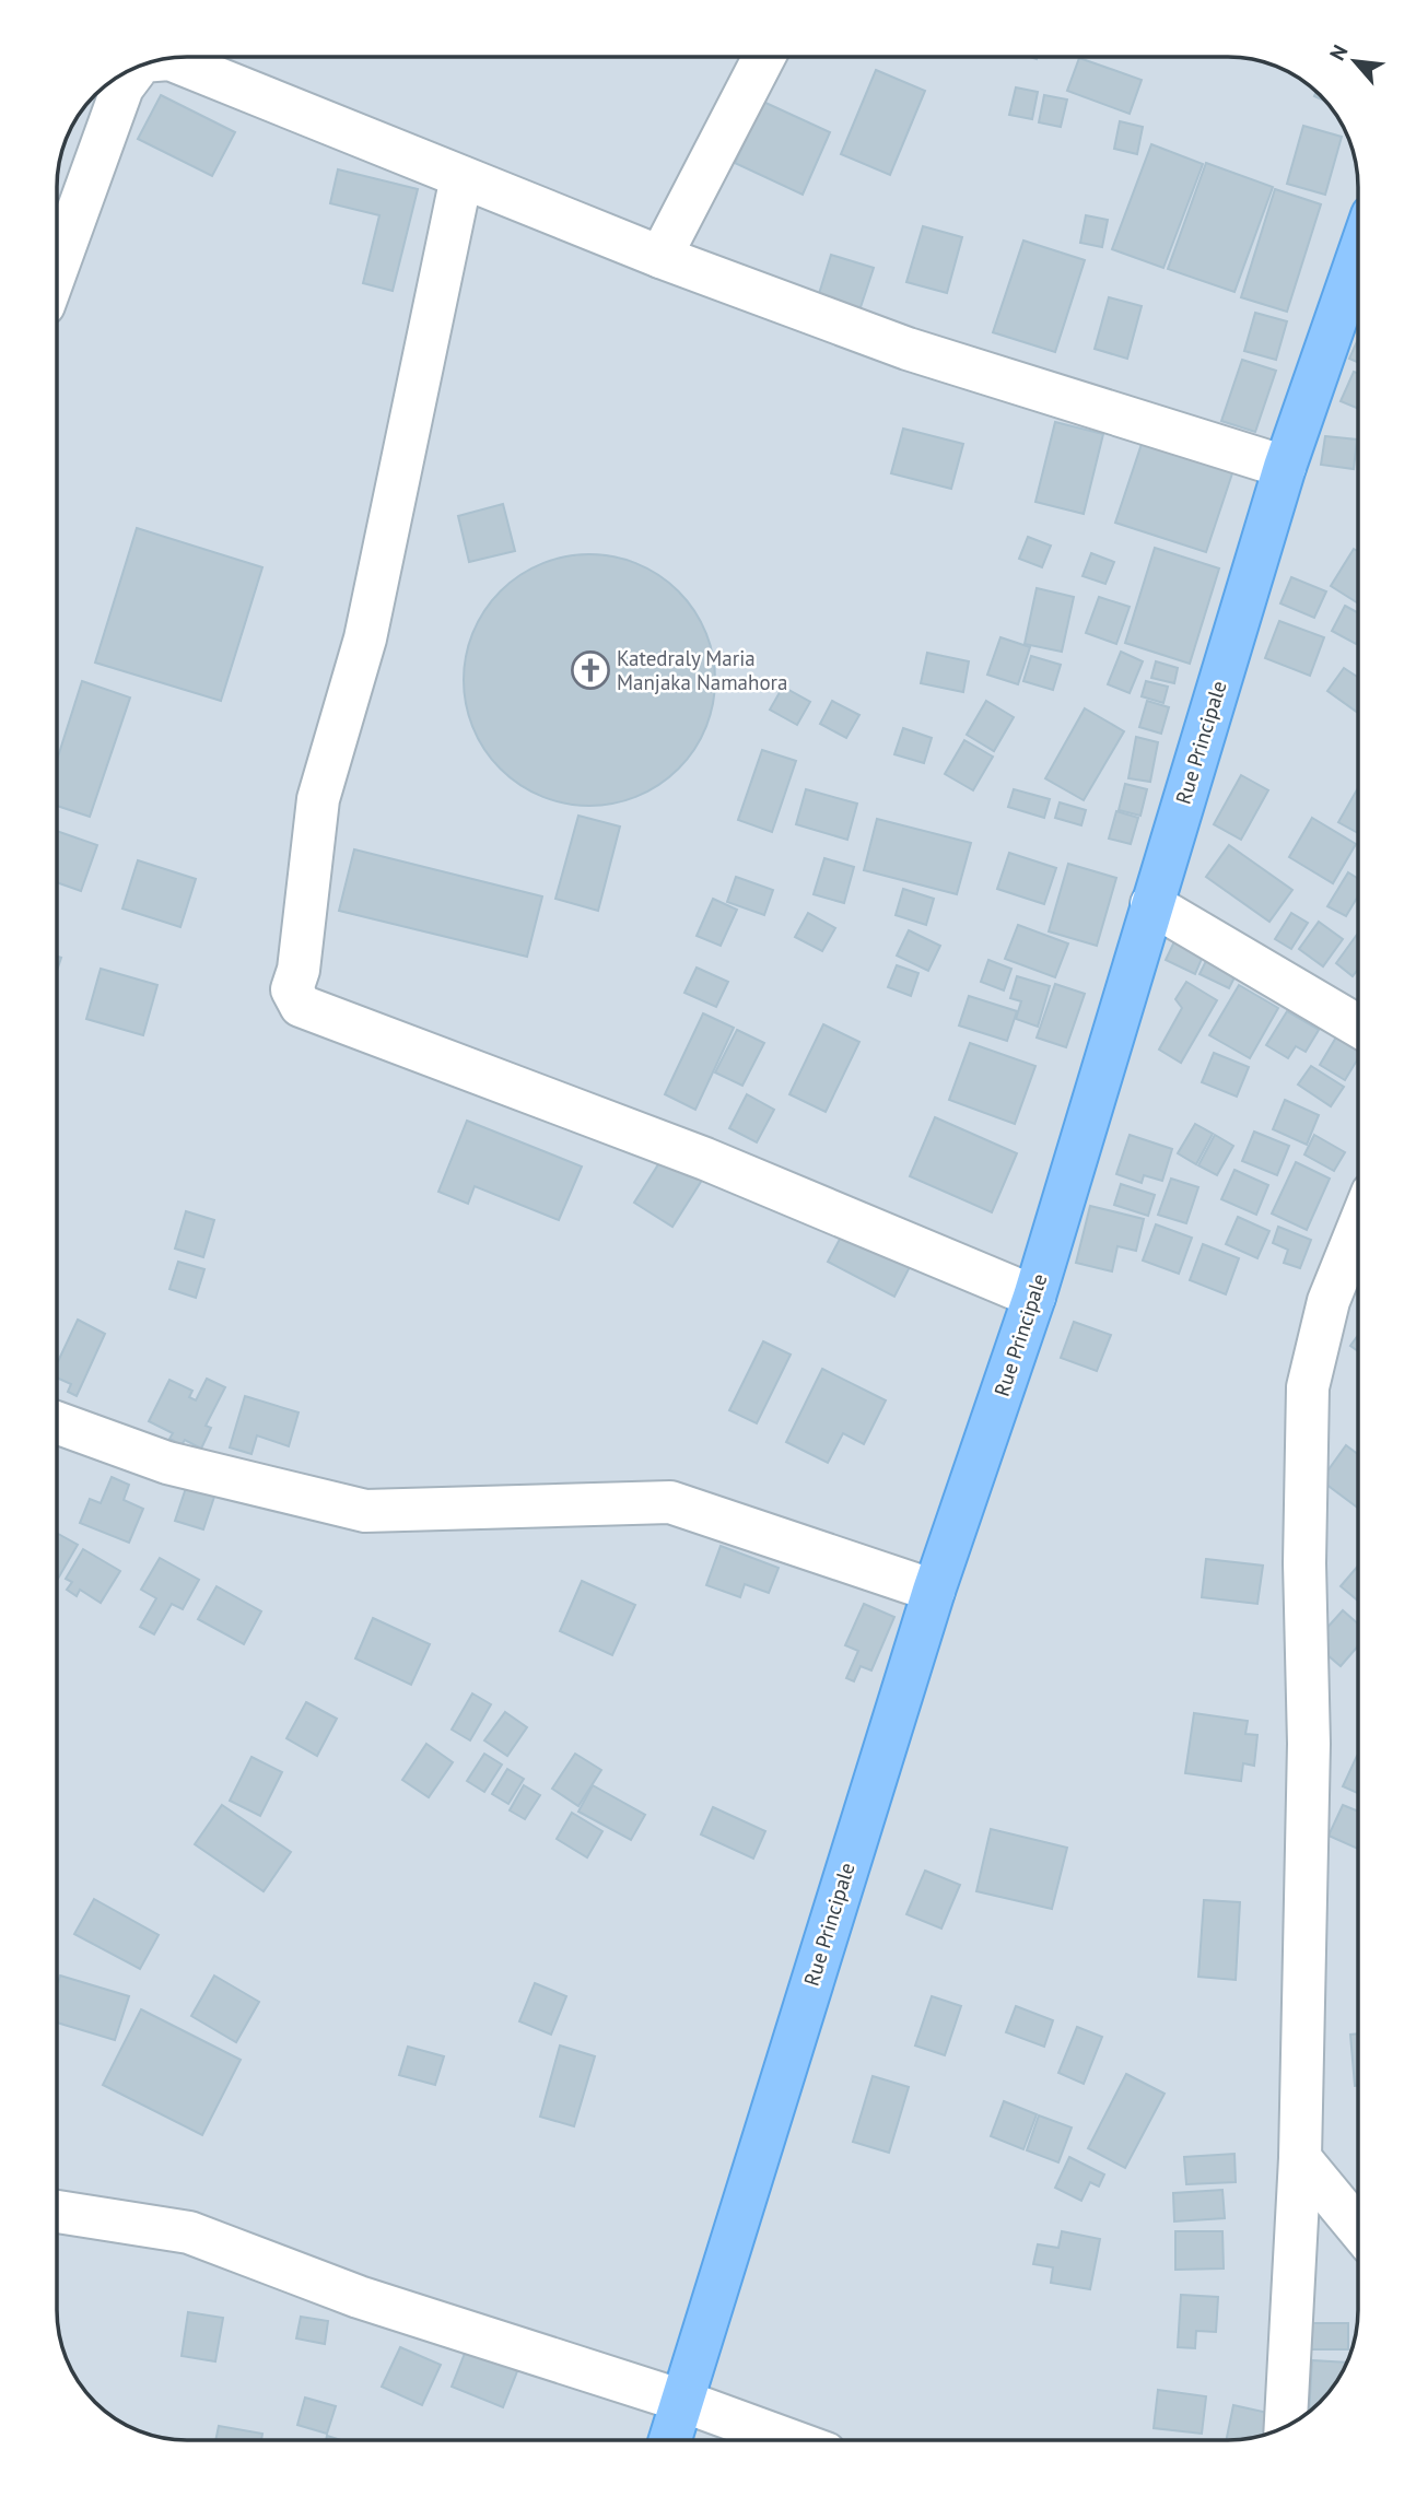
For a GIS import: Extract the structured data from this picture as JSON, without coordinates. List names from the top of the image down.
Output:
{
  "streets": {
    "main road": ["Rue Principale"]
  },
  "places": {
    "church": ["Katedraly Maria Manjaka Namahora"]
  },
  "north": "top left"
}
